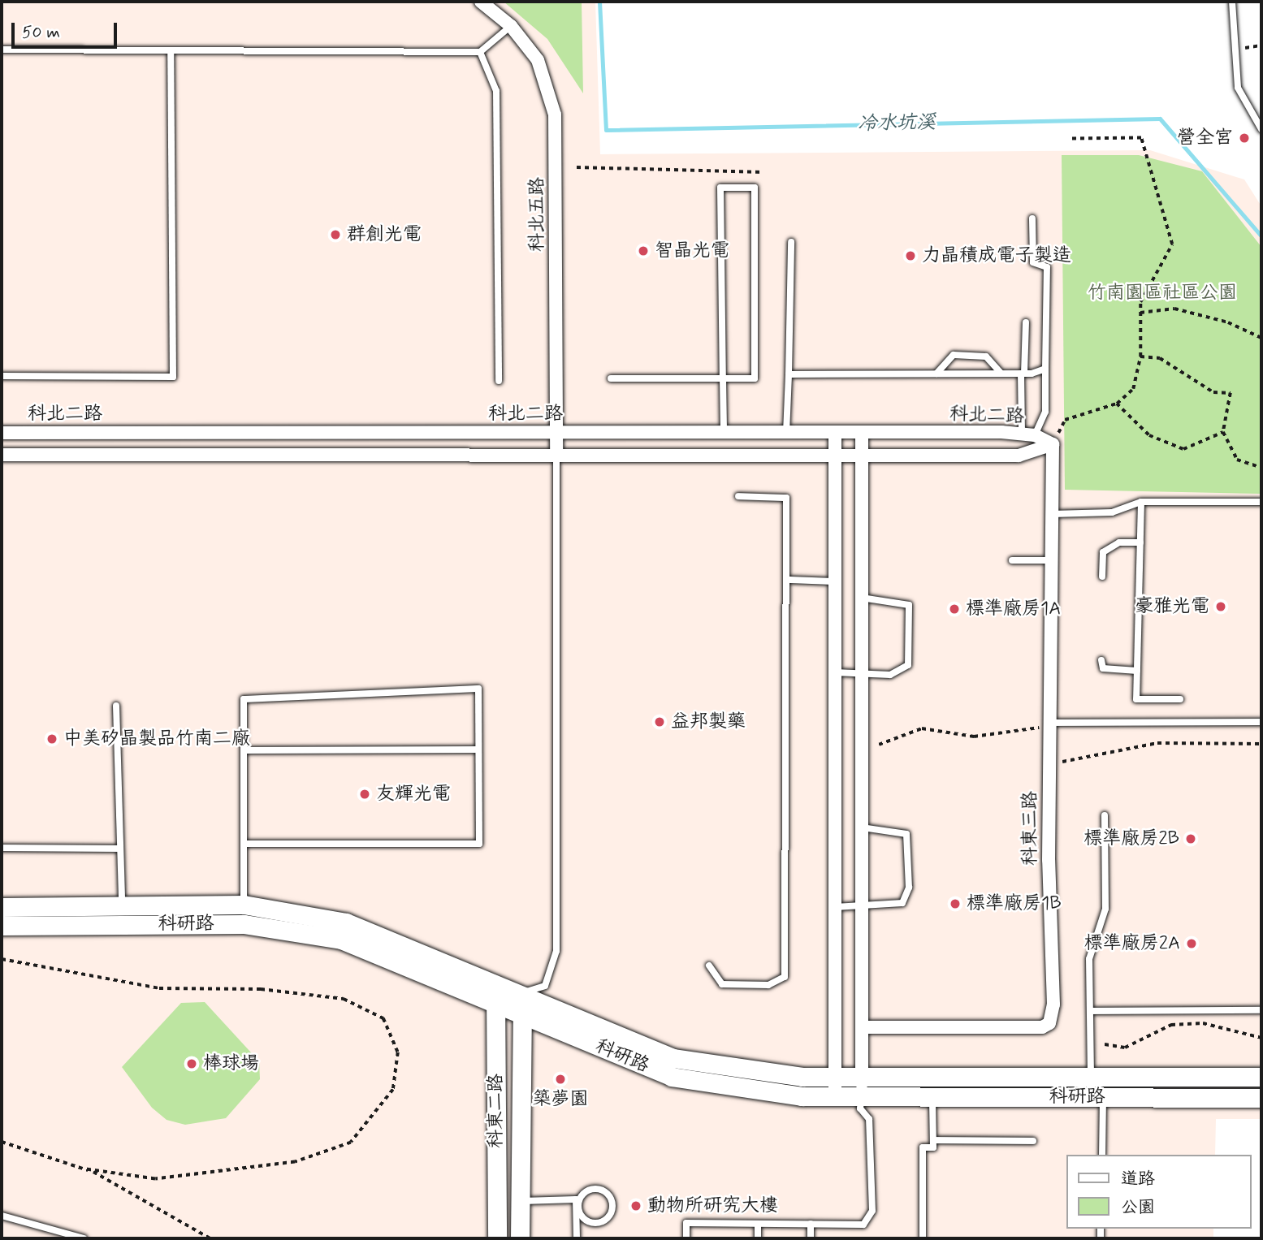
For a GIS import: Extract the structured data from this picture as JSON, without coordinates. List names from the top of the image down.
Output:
{
  "streets": {
    "street": [
      "科北五路",
      "科北二路",
      "科東三路",
      "科研路",
      "科東二路"
    ]
  },
  "crossings": [
    ["科北五路", "科北二路"],
    ["科北二路", "科東三路"],
    ["科研路", "科東二路"]
  ],
  "water": ["冷水坑溪"],
  "parks": ["竹南園區社區公園"],
  "places": [
    "營全宮",
    "群創光電",
    "智晶光電",
    "力晶積成電子製造",
    "豪雅光電",
    "標準廠房1A",
    "益邦製藥",
    "中美矽晶製品竹南二廠",
    "友輝光電",
    "標準廠房2B",
    "標準廠房1B",
    "標準廠房2A",
    "棒球場",
    "築夢園",
    "動物所研究大樓"
  ],
  "legend": ["道路", "公園"],
  "scale_bar": "50 m"
}
